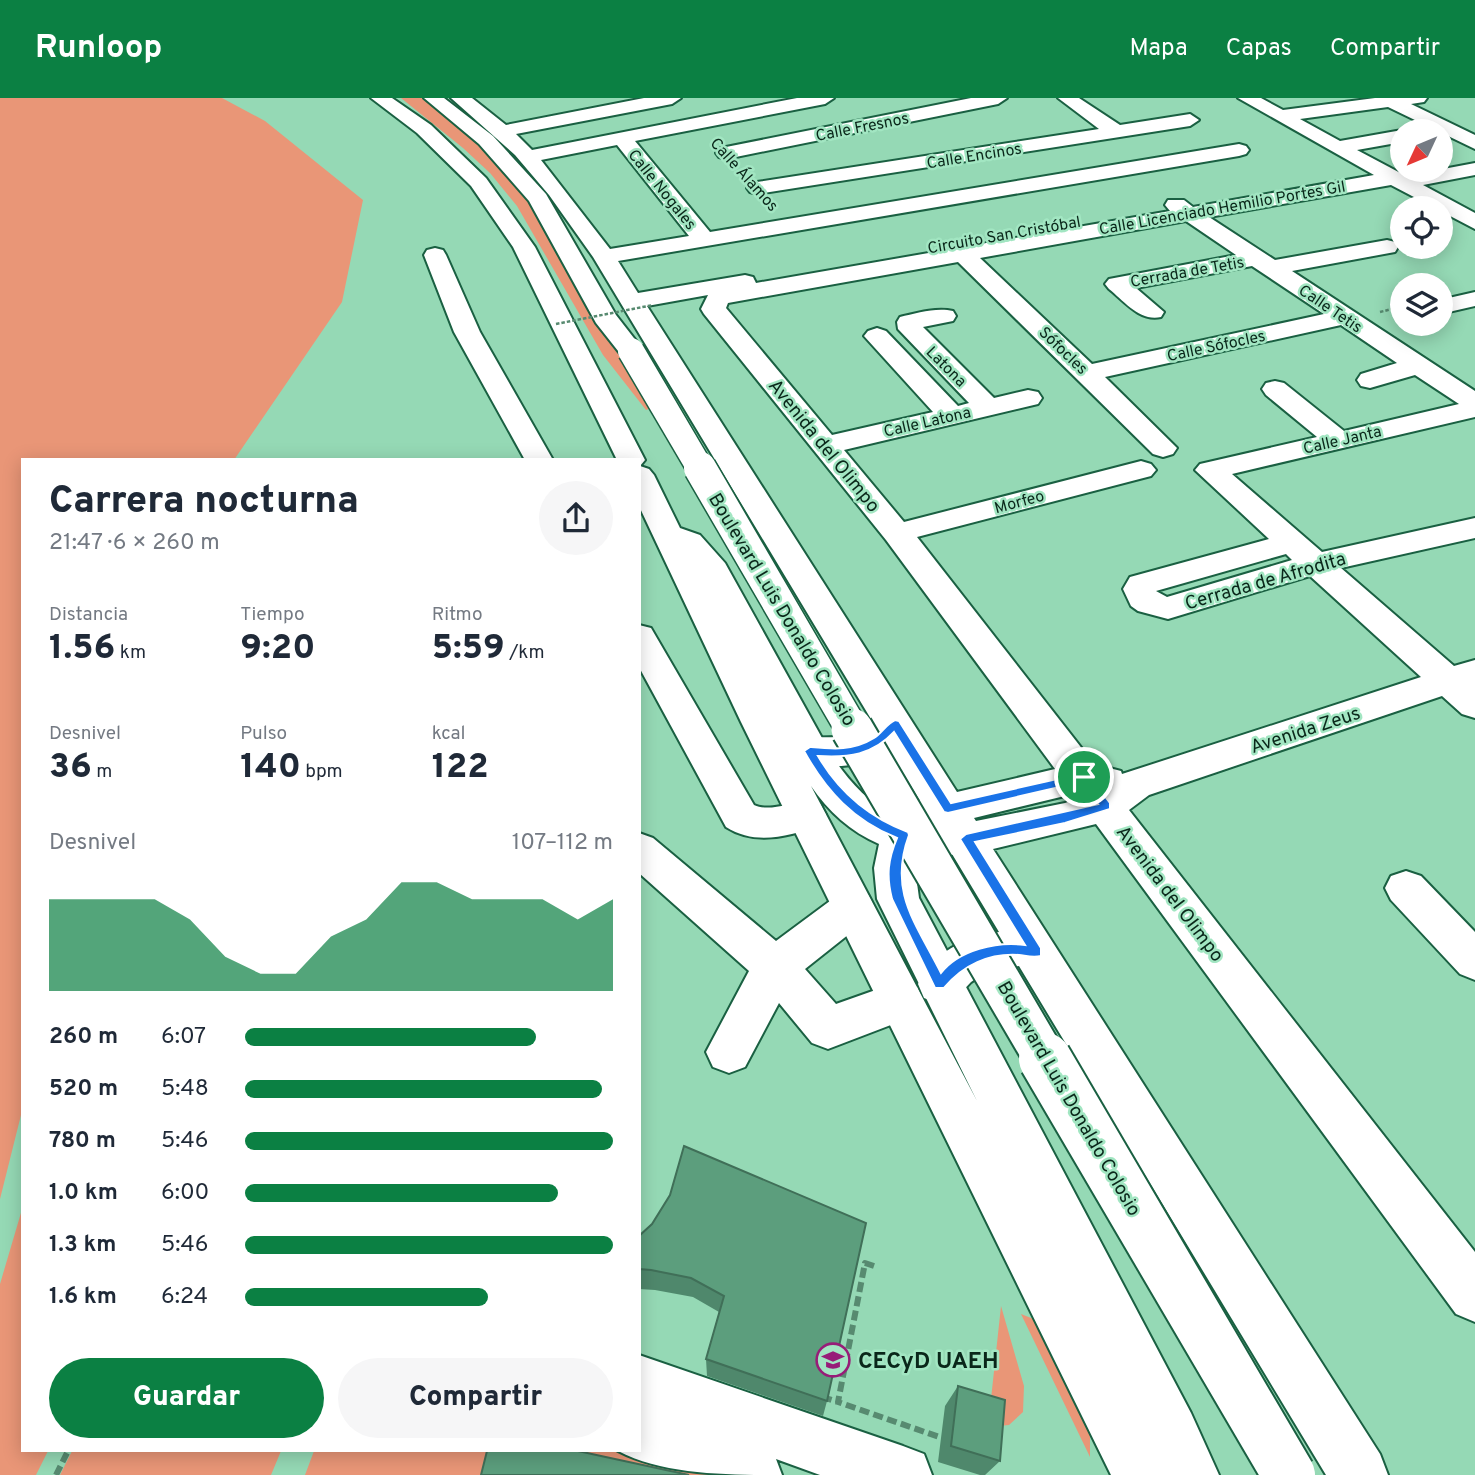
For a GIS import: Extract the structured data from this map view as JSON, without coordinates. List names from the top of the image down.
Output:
{
  "streets": {
    "street": [
      "Calle Fresnos",
      "Calle Encinos",
      "Calle Álamos",
      "Calle Nogales",
      "Calle Licenciado Hemilio Portes Gil",
      "Circuito San Cristóbal",
      "Cerrada de Tetis",
      "Calle Tetis",
      "Calle Sófocles",
      "Sófocles",
      "Latona",
      "Calle Latona",
      "Calle Janta",
      "Avenida del Olimpo",
      "Morfeo",
      "Cerrada de Afrodita",
      "Boulevard Luis Donaldo Colosio",
      "Avenida Zeus"
    ]
  },
  "crossings": [
    ["Calle Fresnos", "Calle Álamos"],
    ["Calle Encinos", "Calle Álamos"],
    ["Calle Encinos", "Circuito San Cristóbal"],
    ["Calle Álamos", "Circuito San Cristóbal"],
    ["Calle Nogales", "Circuito San Cristóbal"],
    ["Calle Licenciado Hemilio Portes Gil", "Circuito San Cristóbal"],
    ["Calle Licenciado Hemilio Portes Gil", "Calle Tetis"],
    ["Calle Licenciado Hemilio Portes Gil", "Sófocles"],
    ["Calle Licenciado Hemilio Portes Gil", "Avenida del Olimpo"],
    ["Circuito San Cristóbal", "Calle Tetis"],
    ["Cerrada de Tetis", "Calle Tetis"],
    ["Calle Tetis", "Calle Sófocles"],
    ["Calle Sófocles", "Sófocles"],
    ["Latona", "Calle Latona"],
    ["Calle Latona", "Avenida del Olimpo"],
    ["Calle Janta", "Cerrada de Afrodita"],
    ["Avenida del Olimpo", "Morfeo"],
    ["Avenida del Olimpo", "Avenida Zeus"]
  ],
  "places": {
    "school or university": ["CECyD UAEH"]
  },
  "north": "bottom left",
  "page": {
    "header": "Runloop",
    "nav": ["Mapa", "Capas", "Compartir"],
    "heading": ["Carrera nocturna", "21:47 · 6 × 260 m"],
    "stats": [
      ["Distancia", "1.56 km"],
      ["Tiempo", "9:20"],
      ["Ritmo", "5:59 /km"],
      ["Desnivel", "36 m"],
      ["Pulso", "140 bpm"],
      ["kcal", "122"]
    ],
    "chart": ["Desnivel", "107–112 m"],
    "list": [
      {
        "name": "260 m",
        "note": "6:07"
      },
      {
        "name": "520 m",
        "note": "5:48"
      },
      {
        "name": "780 m",
        "note": "5:46"
      },
      {
        "name": "1.0 km",
        "note": "6:00"
      },
      {
        "name": "1.3 km",
        "note": "5:46"
      },
      {
        "name": "1.6 km",
        "note": "6:24"
      }
    ],
    "buttons": ["Guardar", "Compartir"]
  }
}
